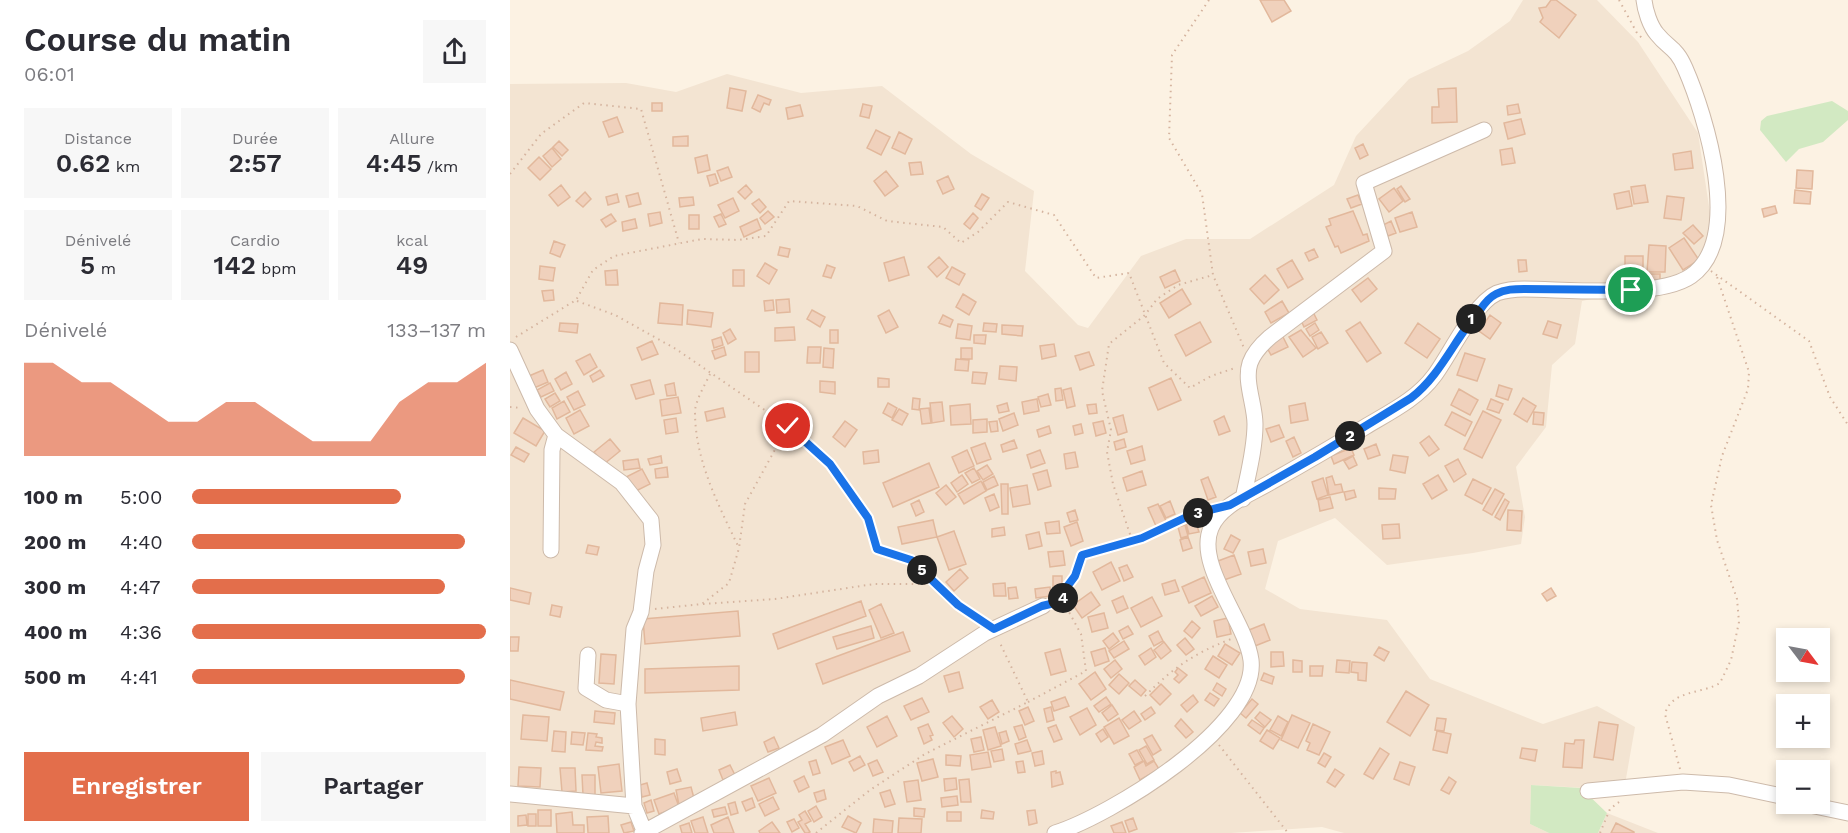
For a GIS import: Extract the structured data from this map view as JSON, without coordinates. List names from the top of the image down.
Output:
{
  "north": "bottom right",
  "page": {
    "heading": ["Course du matin", "06:01"],
    "stats": [
      ["Distance", "0.62 km"],
      ["Durée", "2:57"],
      ["Allure", "4:45 /km"],
      ["Dénivelé", "5 m"],
      ["Cardio", "142 bpm"],
      ["kcal", "49"]
    ],
    "pins": [
      "1",
      "2",
      "3",
      "5",
      "4"
    ],
    "chart": ["Dénivelé", "133–137 m"],
    "list": [
      {
        "name": "100 m",
        "note": "5:00"
      },
      {
        "name": "200 m",
        "note": "4:40"
      },
      {
        "name": "300 m",
        "note": "4:47"
      },
      {
        "name": "400 m",
        "note": "4:36"
      },
      {
        "name": "500 m",
        "note": "4:41"
      }
    ],
    "map_buttons": ["+", "−"],
    "buttons": ["Enregistrer", "Partager"]
  }
}
